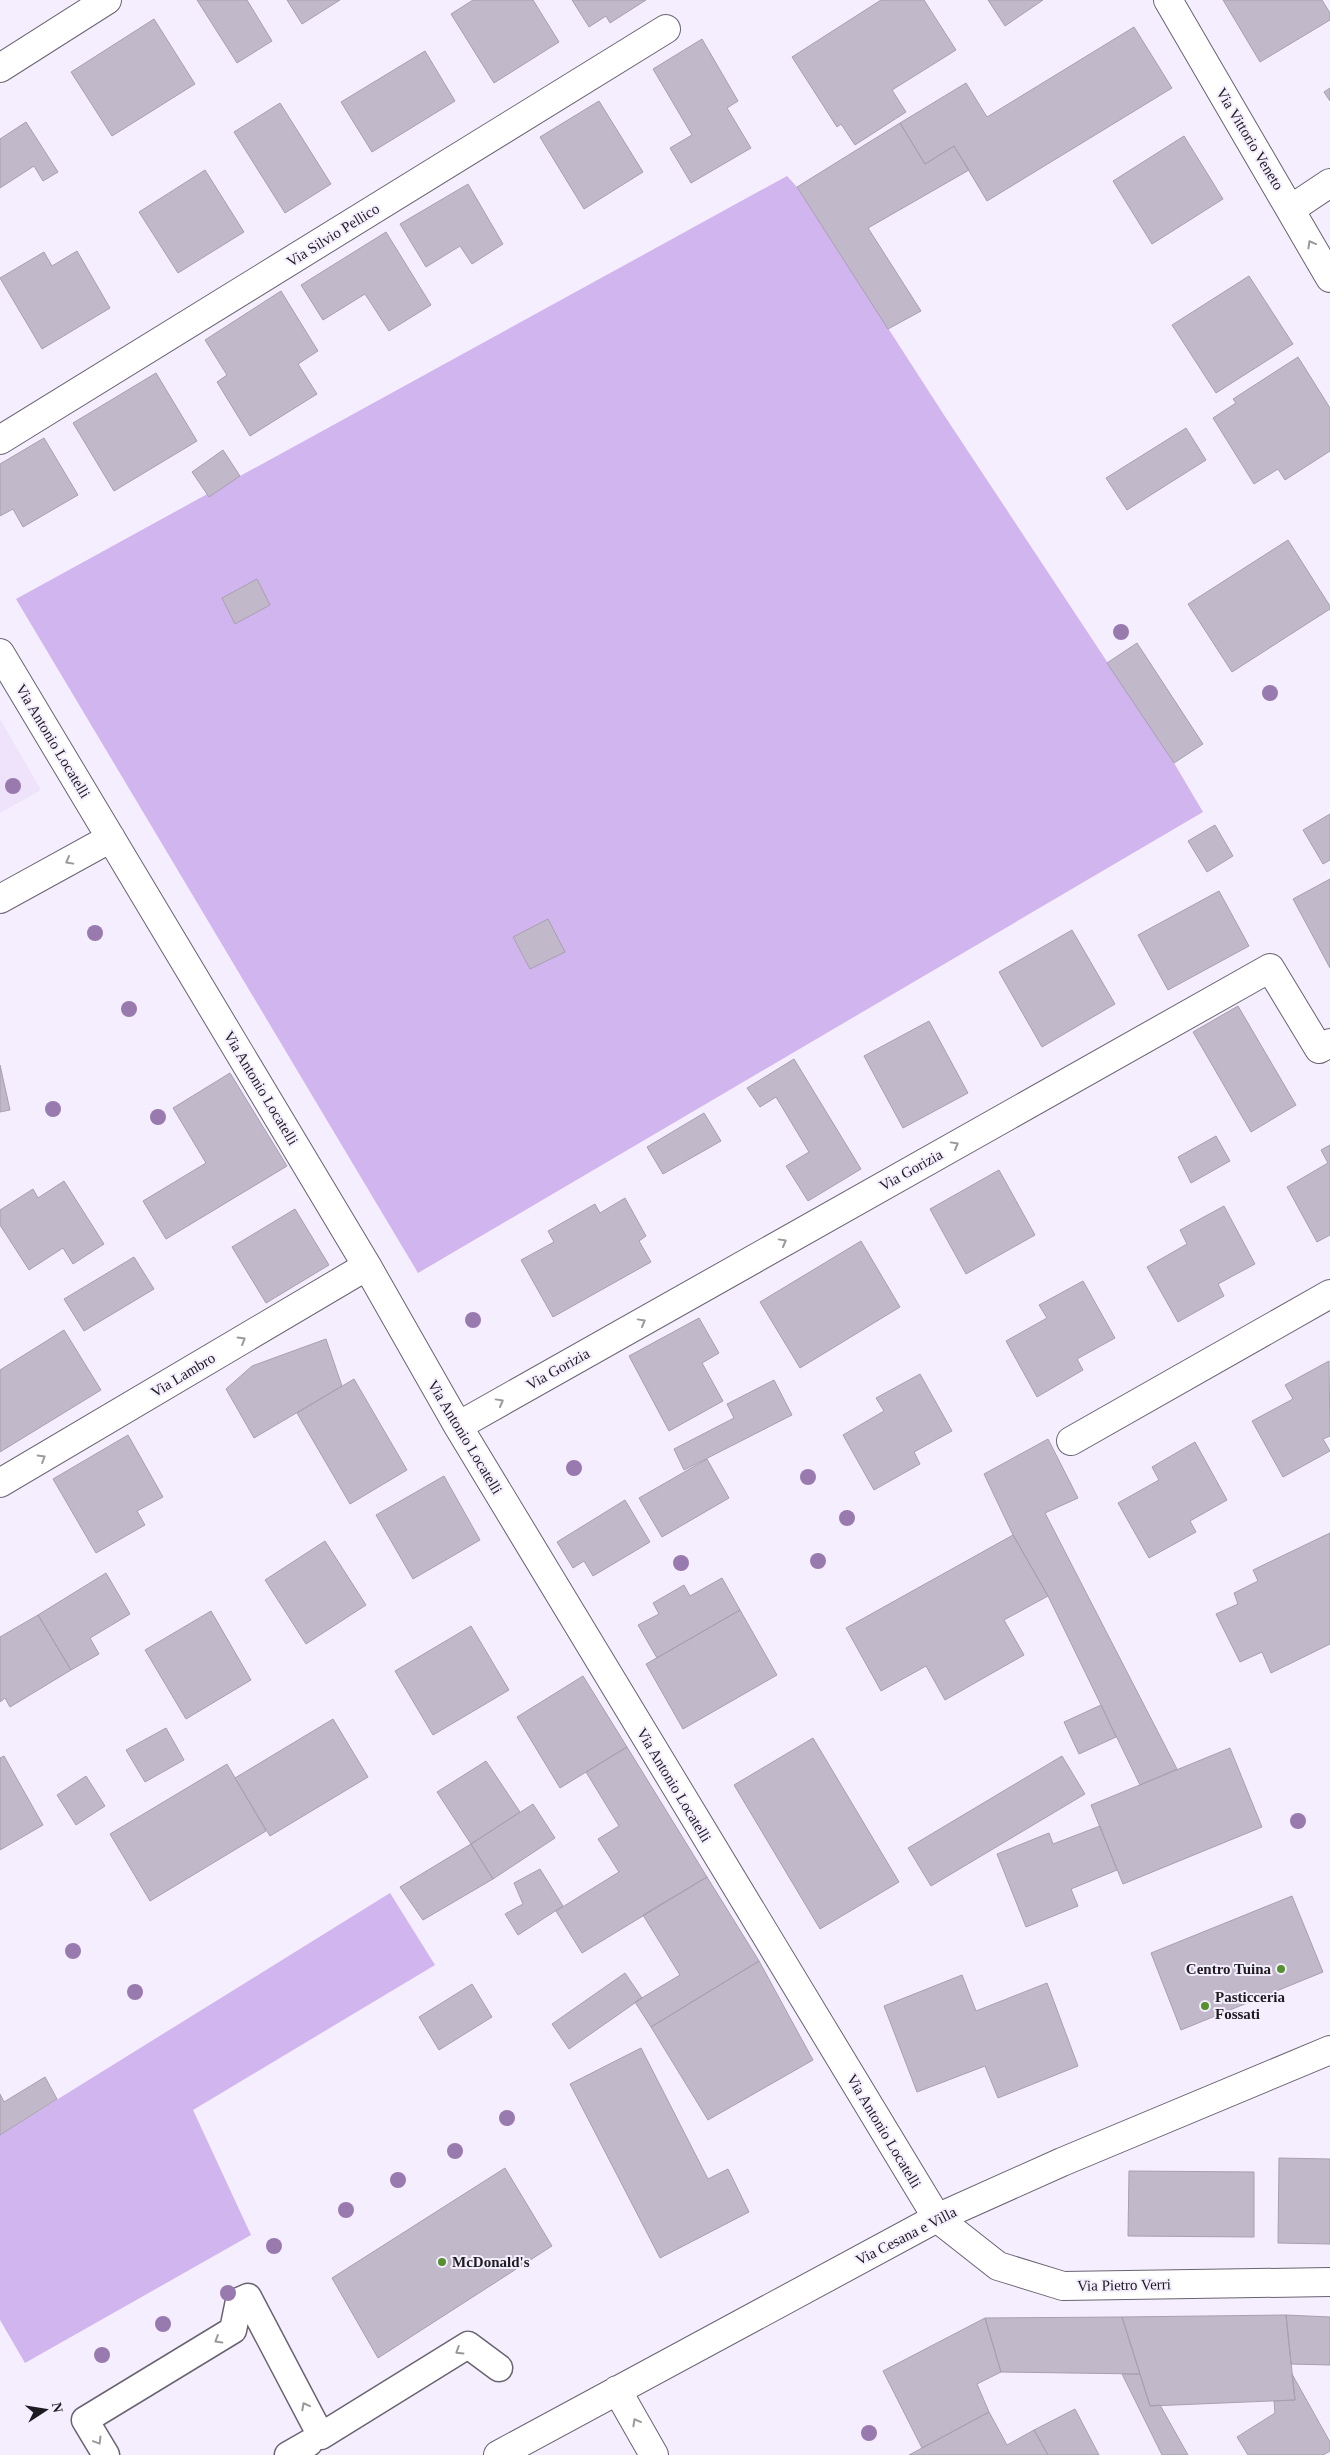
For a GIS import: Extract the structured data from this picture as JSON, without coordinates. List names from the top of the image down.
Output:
{
  "streets": {
    "street": [
      "Via Vittorio Veneto",
      "Via Silvio Pellico",
      "Via Antonio Locatelli",
      "Via Gorizia",
      "Via Lambro",
      "Via Cesana e Villa",
      "Via Pietro Verri"
    ]
  },
  "crossings": [
    ["Via Antonio Locatelli", "Via Gorizia"],
    ["Via Antonio Locatelli", "Via Lambro"],
    ["Via Antonio Locatelli", "Via Cesana e Villa"],
    ["Via Antonio Locatelli", "Via Pietro Verri"],
    ["Via Cesana e Villa", "Via Pietro Verri"]
  ],
  "one_way": ["Via Gorizia", "Via Lambro"],
  "places": ["Centro Tuina", "Pasticceria Fossati", "McDonald's"],
  "north": "right"
}
